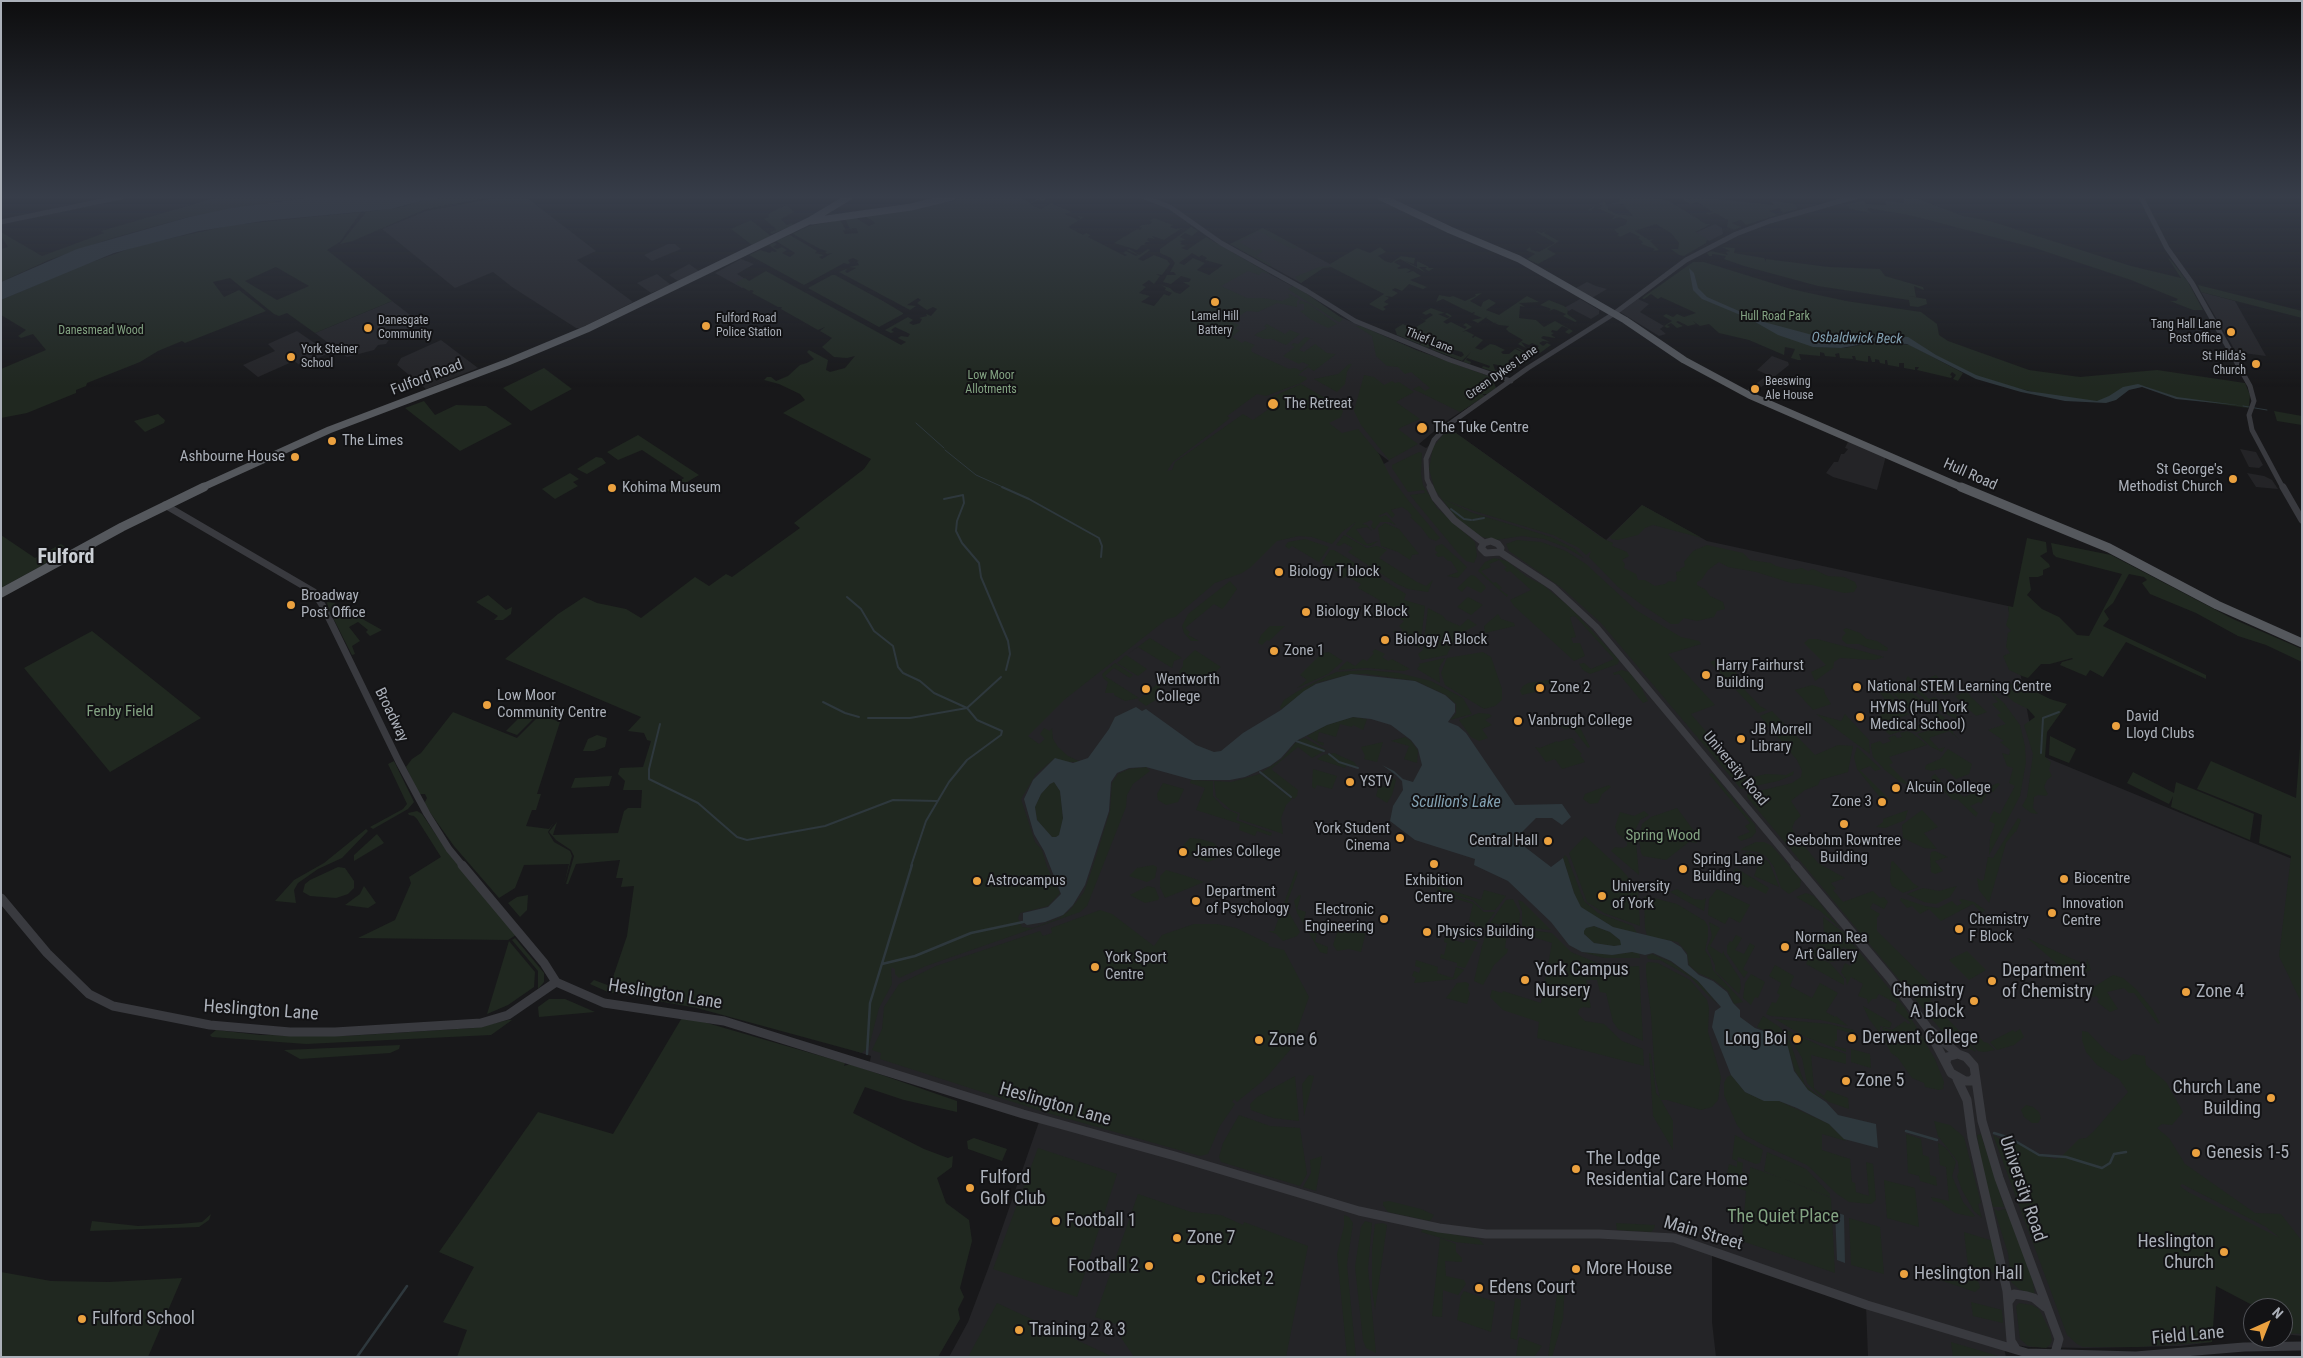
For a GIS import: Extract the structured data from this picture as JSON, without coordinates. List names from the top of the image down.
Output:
{
  "streets": {
    "main road": ["Fulford Road", "Hull Road"],
    "street": [
      "Thief Lane",
      "Green Dykes Lane",
      "Broadway",
      "University Road",
      "Heslington Lane",
      "Main Street",
      "Field Lane"
    ]
  },
  "crossings": [
    ["Thief Lane", "Green Dykes Lane"],
    ["Green Dykes Lane", "Hull Road"],
    ["Green Dykes Lane", "University Road"],
    ["Fulford Road", "Broadway"],
    ["Broadway", "Heslington Lane"],
    ["University Road", "Main Street"],
    ["Heslington Lane", "Main Street"]
  ],
  "districts": ["Fulford"],
  "water": ["Osbaldwick Beck", "Scullion's Lake"],
  "parks": [
    "Hull Road Park",
    "Danesmead Wood",
    "Low Moor Allotments",
    "Fenby Field",
    "Spring Wood",
    "The Quiet Place"
  ],
  "places": [
    "Lamel Hill Battery",
    "Fulford Road Police Station",
    "Danesgate Community",
    "Tang Hall Lane Post Office",
    "York Steiner School",
    "St Hilda's Church",
    "Beeswing Ale House",
    "The Retreat",
    "The Tuke Centre",
    "The Limes",
    "Ashbourne House",
    "St George's Methodist Church",
    "Kohima Museum",
    "Biology T block",
    "Broadway Post Office",
    "Biology K Block",
    "Biology A Block",
    "Zone 1",
    "Harry Fairhurst Building",
    "National STEM Learning Centre",
    "Zone 2",
    "Wentworth College",
    "Low Moor Community Centre",
    "HYMS (Hull York Medical School)",
    "Vanbrugh College",
    "David Lloyd Clubs",
    "JB Morrell Library",
    "YSTV",
    "Alcuin College",
    "Zone 3",
    "Seebohm Rowntree Building",
    "York Student Cinema",
    "Central Hall",
    "James College",
    "Exhibition Centre",
    "Spring Lane Building",
    "Biocentre",
    "Astrocampus",
    "University of York",
    "Department of Psychology",
    "Innovation Centre",
    "Electronic Engineering",
    "Chemistry F Block",
    "Physics Building",
    "Norman Rea Art Gallery",
    "York Sport Centre",
    "York Campus Nursery",
    "Department of Chemistry",
    "Zone 4",
    "Chemistry A Block",
    "Derwent College",
    "Long Boi",
    "Zone 6",
    "Zone 5",
    "Church Lane Building",
    "Genesis 1-5",
    "The Lodge Residential Care Home",
    "Fulford Golf Club",
    "Football 1",
    "Zone 7",
    "Heslington Church",
    "Football 2",
    "More House",
    "Heslington Hall",
    "Cricket 2",
    "Edens Court",
    "Fulford School",
    "Training 2 & 3"
  ],
  "north": "top right"
}
